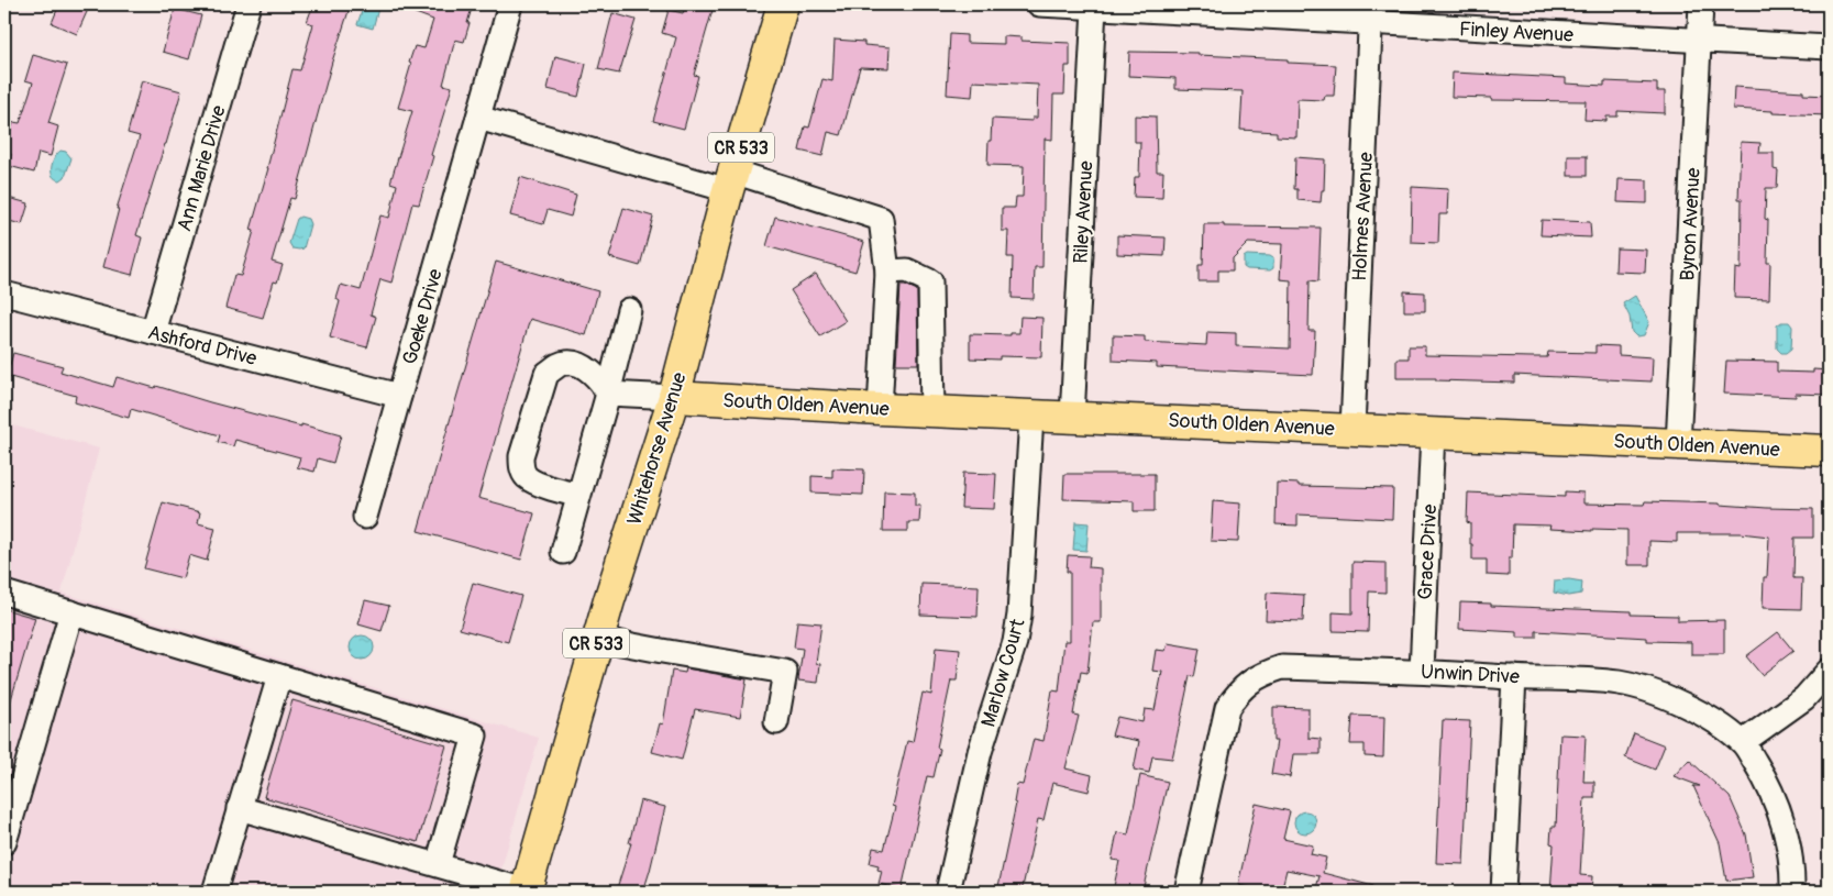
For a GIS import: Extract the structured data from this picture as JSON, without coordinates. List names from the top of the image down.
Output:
{
  "streets": {
    "main road": ["CR 533", "South Olden Avenue", "Whitehorse Avenue"],
    "street": [
      "Finley Avenue",
      "Ann Marie Drive",
      "Riley Avenue",
      "Holmes Avenue",
      "Byron Avenue",
      "Goeke Drive",
      "Ashford Drive",
      "Grace Drive",
      "Marlow Court",
      "Unwin Drive"
    ]
  },
  "crossings": [
    ["Finley Avenue", "Riley Avenue"],
    ["Finley Avenue", "Holmes Avenue"],
    ["Finley Avenue", "Byron Avenue"],
    ["Ann Marie Drive", "Ashford Drive"],
    ["Riley Avenue", "South Olden Avenue"],
    ["Holmes Avenue", "South Olden Avenue"],
    ["Byron Avenue", "South Olden Avenue"],
    ["Goeke Drive", "Ashford Drive"],
    ["South Olden Avenue", "Whitehorse Avenue"],
    ["South Olden Avenue", "Grace Drive"],
    ["South Olden Avenue", "Marlow Court"],
    ["Grace Drive", "Unwin Drive"]
  ]
}
